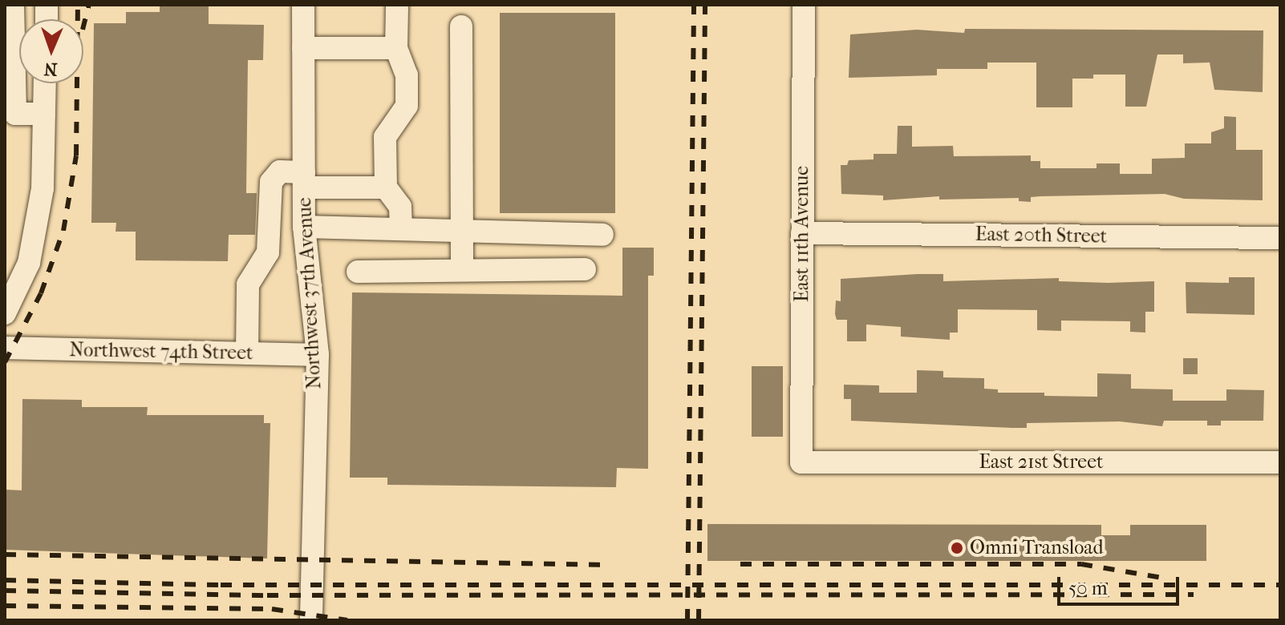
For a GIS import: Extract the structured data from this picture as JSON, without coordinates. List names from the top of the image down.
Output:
{
  "streets": {
    "street": [
      "East 11th Avenue",
      "East 20th Street",
      "Northwest 37th Avenue",
      "Northwest 74th Street",
      "East 21st Street"
    ]
  },
  "crossings": [
    ["East 11th Avenue", "East 20th Street"],
    ["East 11th Avenue", "East 21st Street"],
    ["Northwest 37th Avenue", "Northwest 74th Street"]
  ],
  "places": ["Omni Transload"],
  "scale_bar": "50 m",
  "north": "bottom"
}
